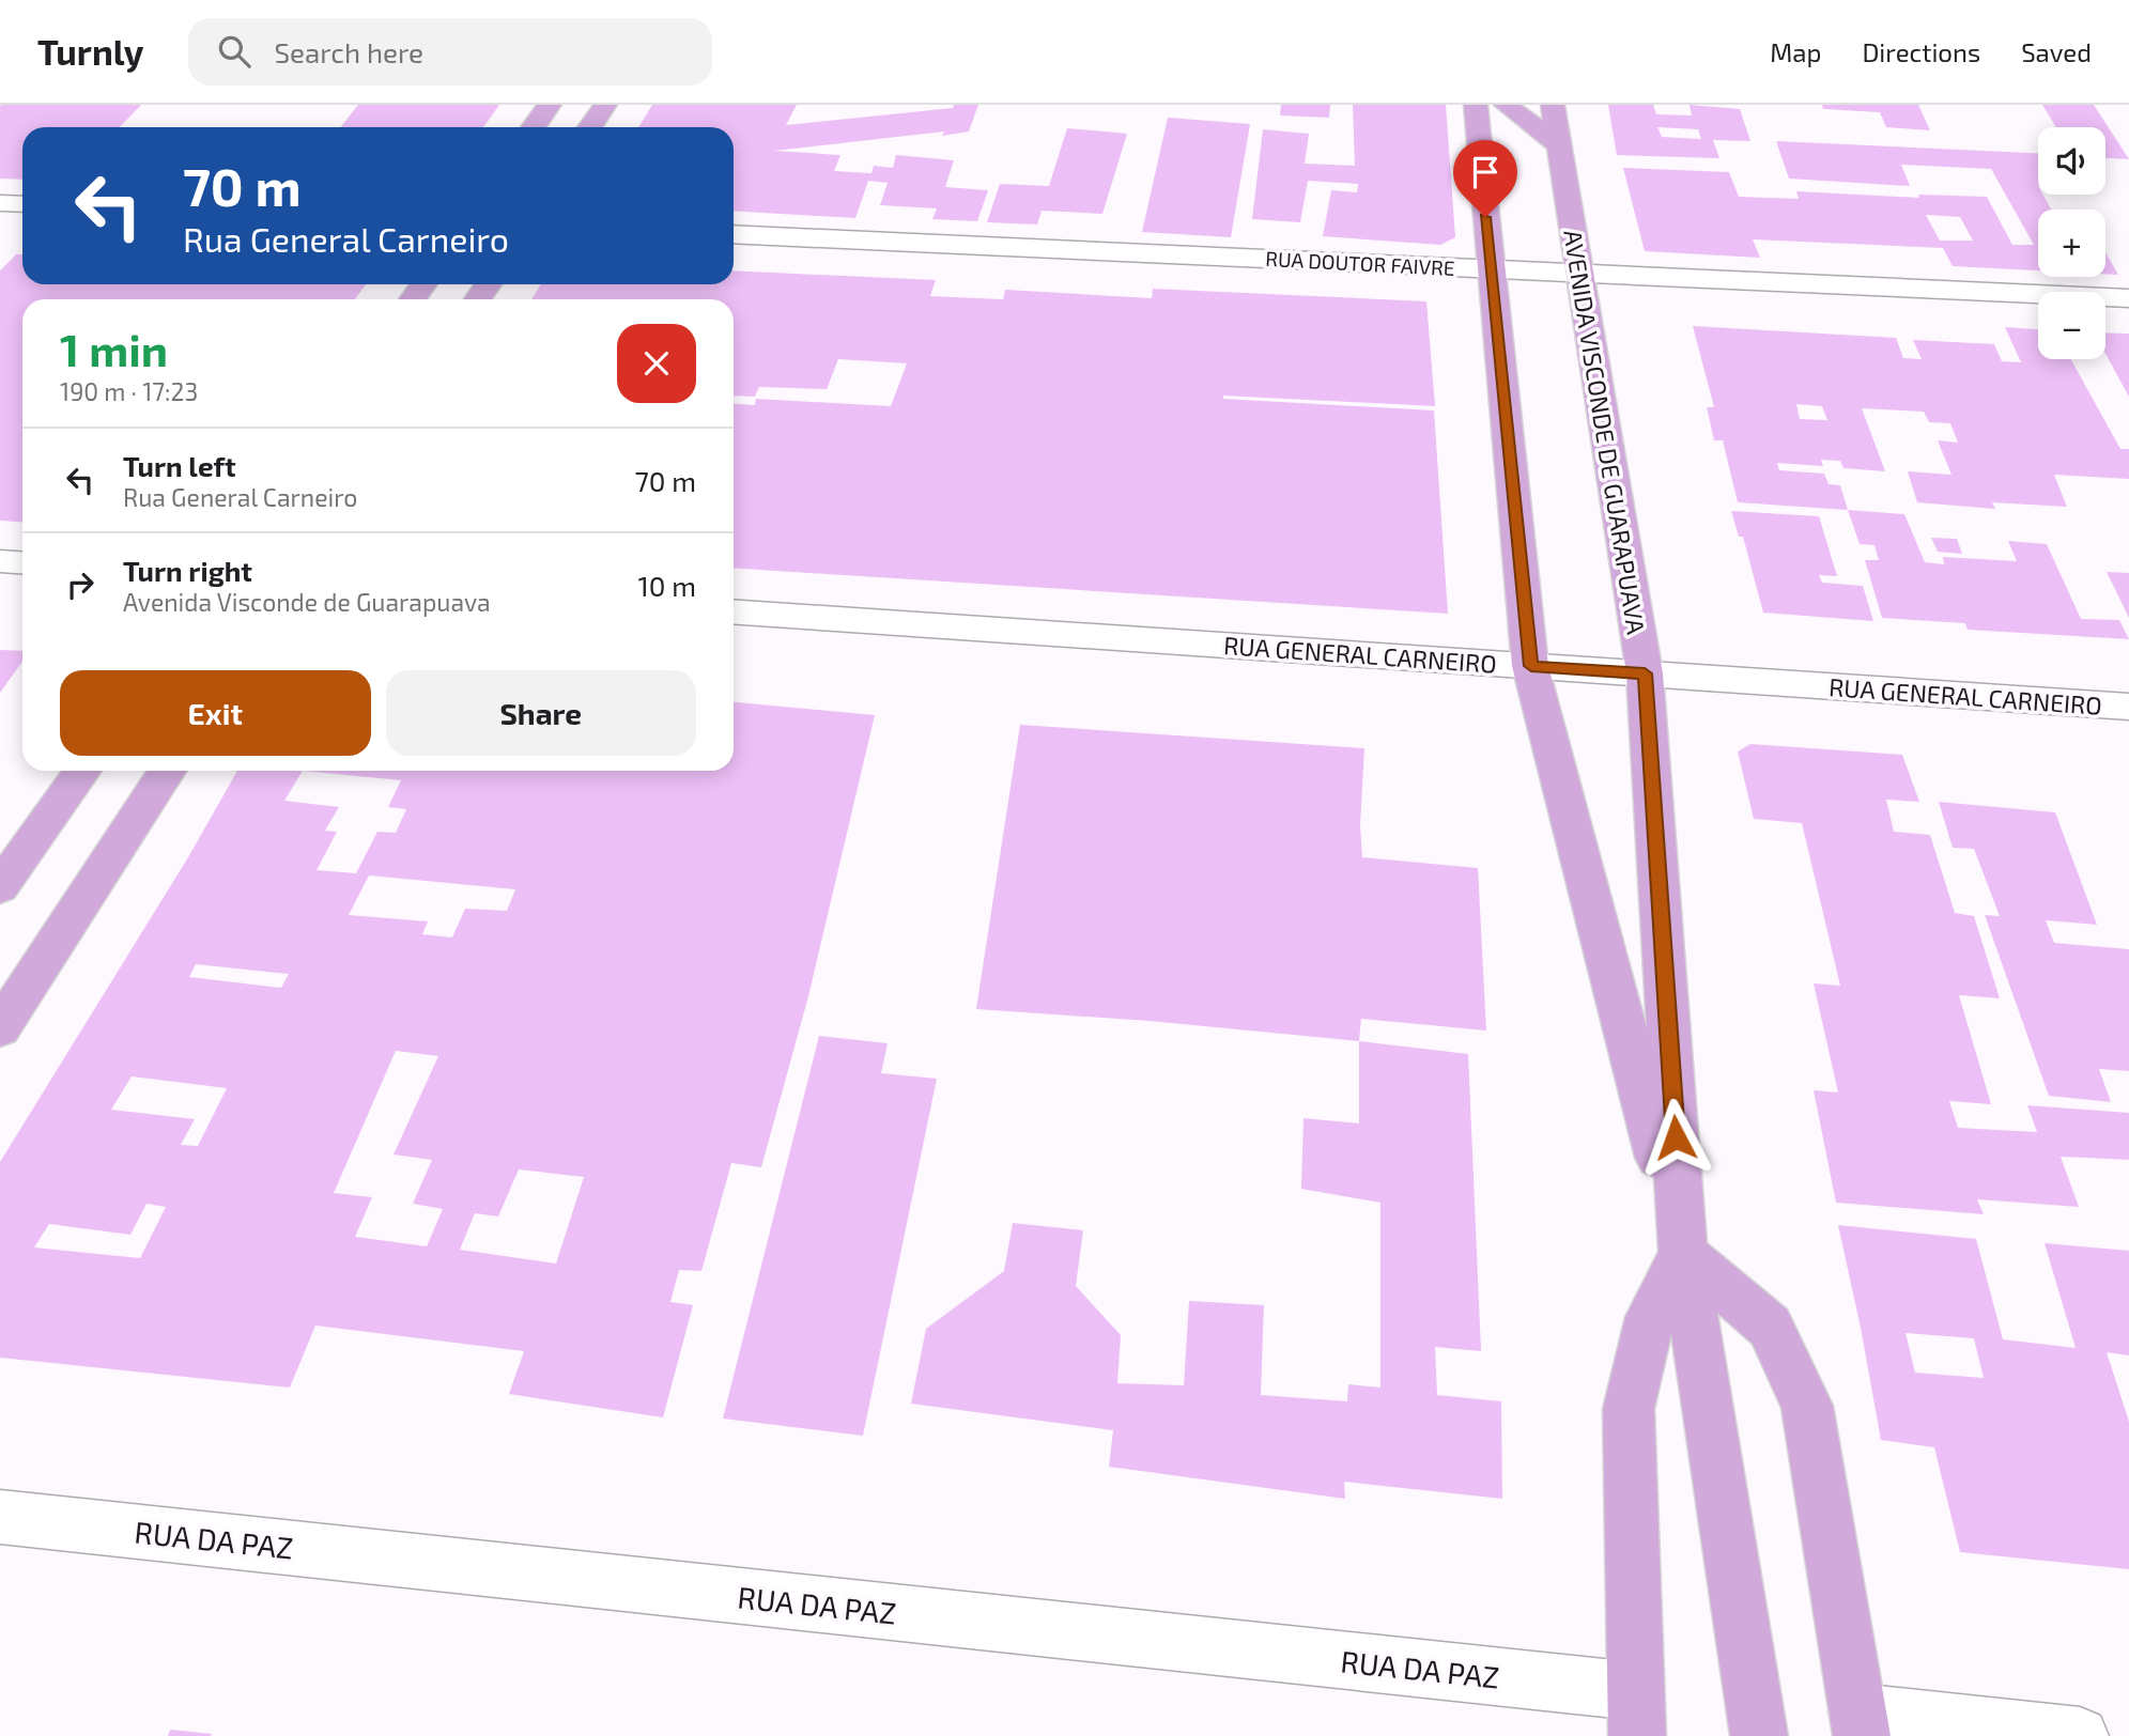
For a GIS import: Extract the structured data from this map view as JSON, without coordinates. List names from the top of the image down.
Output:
{
  "streets": {
    "main road": ["AVENIDA VISCONDE DE GUARAPUAVA"],
    "street": ["RUA DOUTOR FAIVRE", "RUA GENERAL CARNEIRO", "RUA DA PAZ"]
  },
  "crossings": [
    ["RUA DOUTOR FAIVRE", "AVENIDA VISCONDE DE GUARAPUAVA"],
    ["AVENIDA VISCONDE DE GUARAPUAVA", "RUA GENERAL CARNEIRO"]
  ],
  "page": {
    "header": "Turnly",
    "search": "Search here",
    "nav": ["Map", "Directions", "Saved"],
    "map_buttons": ["+", "−"],
    "turn": ["70 m", "Rua General Carneiro"],
    "heading": ["1 min", "190 m · 17:23"],
    "list": [
      {
        "name": "Turn left",
        "note": "Rua General Carneiro",
        "value": "70 m"
      },
      {
        "name": "Turn right",
        "note": "Avenida Visconde de Guarapuava",
        "value": "10 m"
      }
    ],
    "buttons": ["Exit", "Share"]
  }
}
